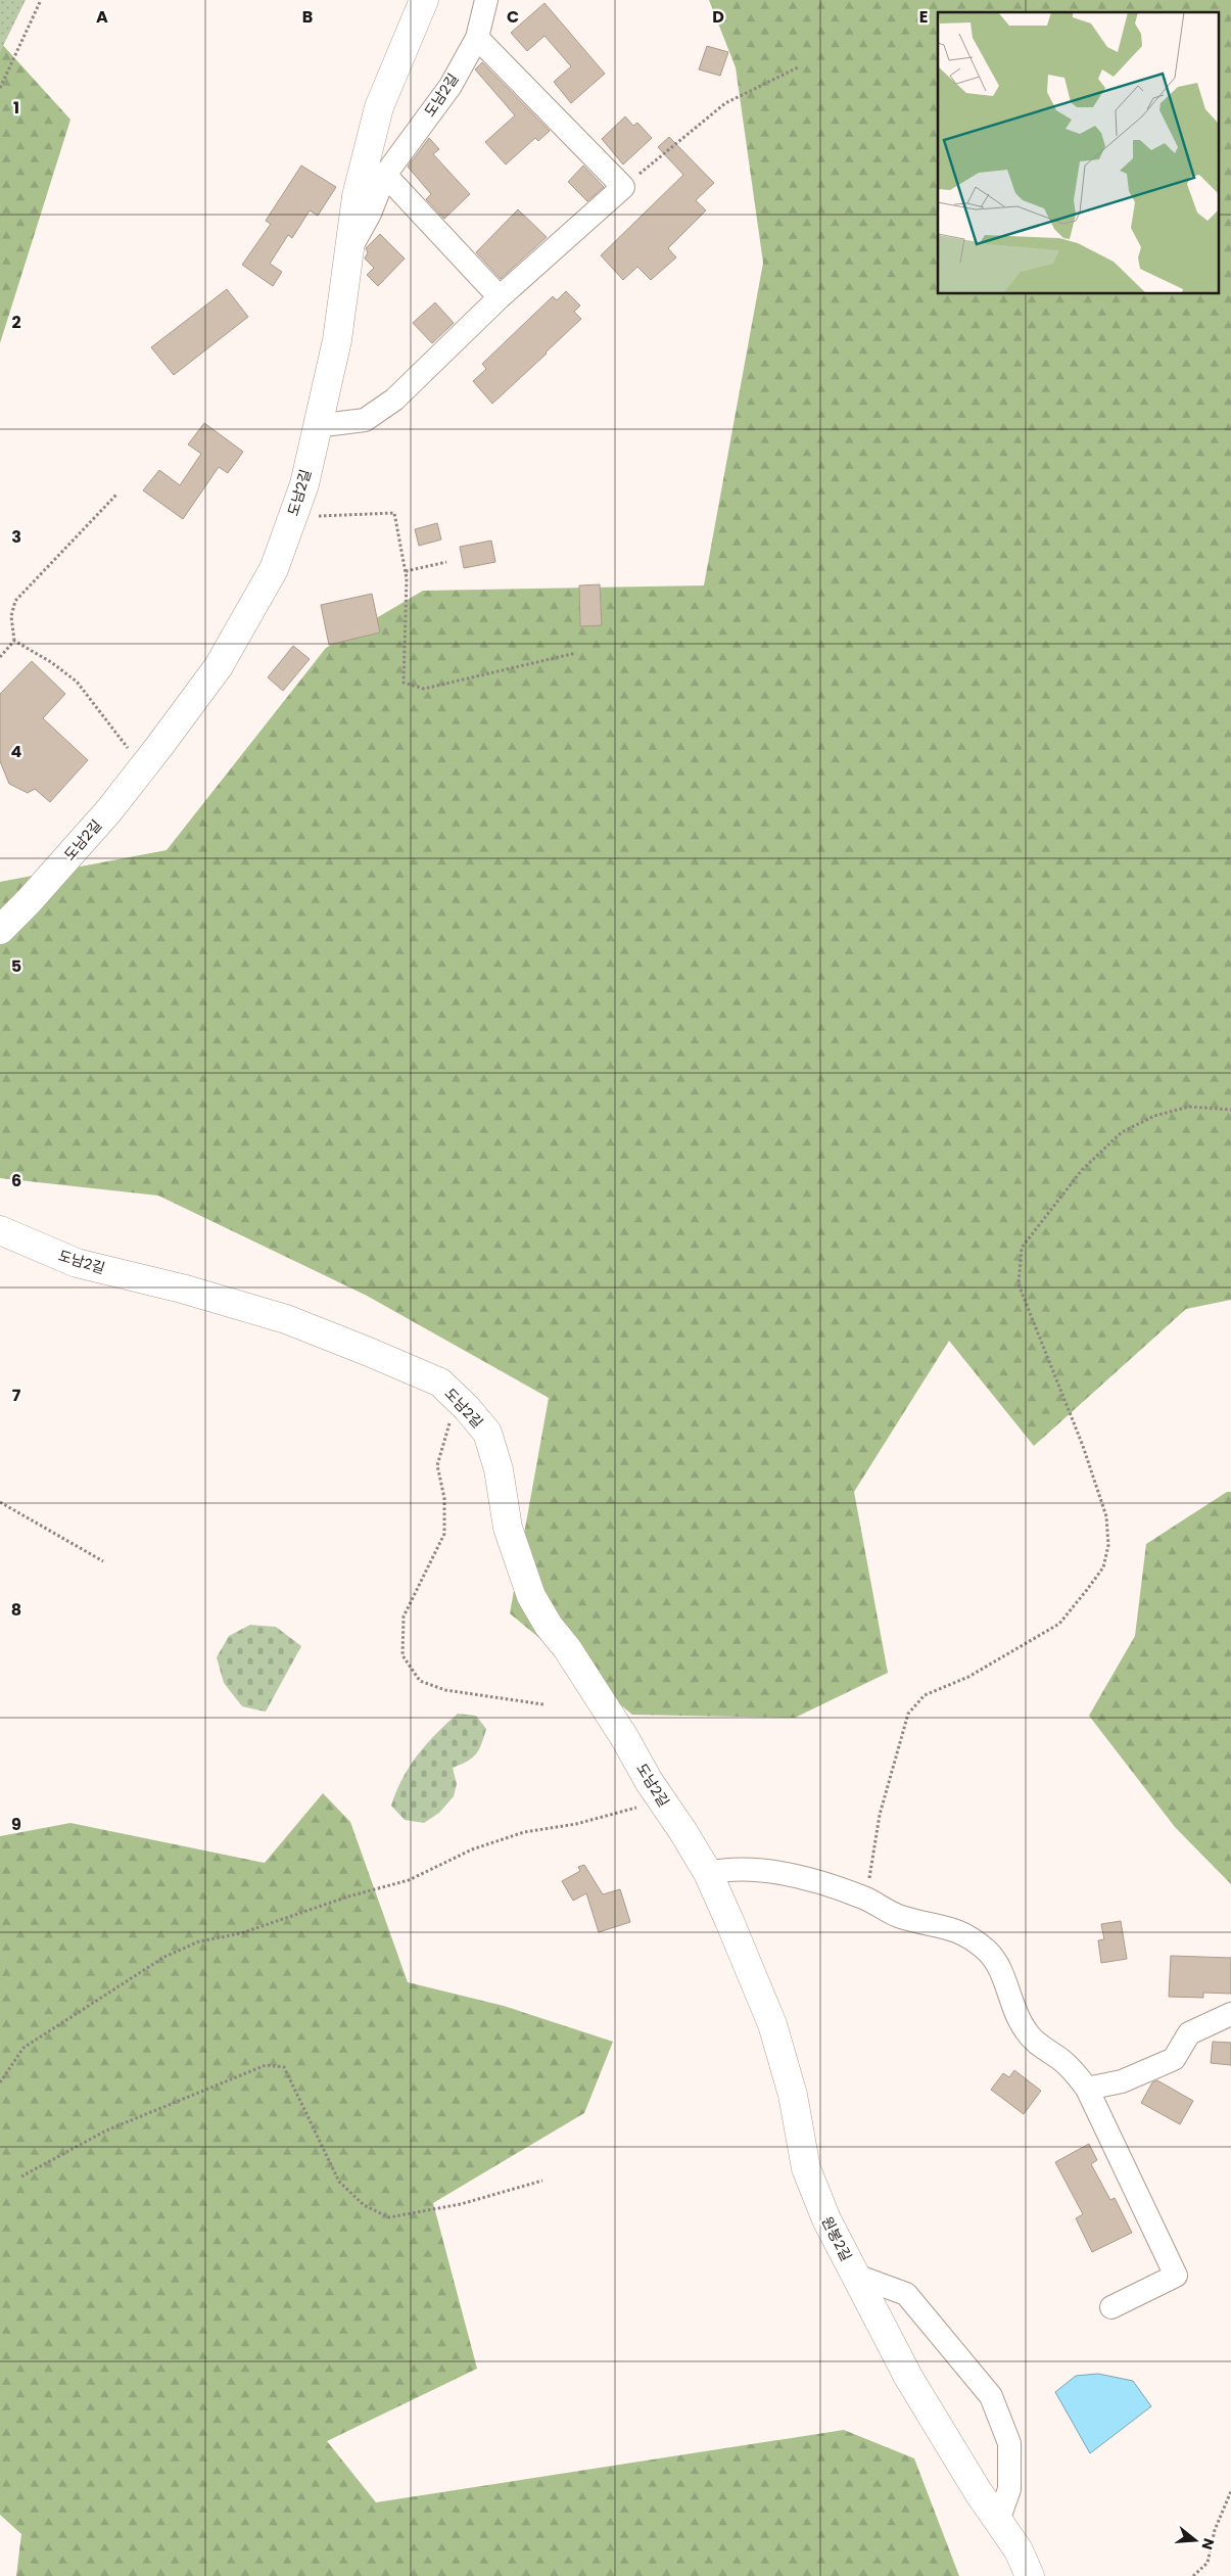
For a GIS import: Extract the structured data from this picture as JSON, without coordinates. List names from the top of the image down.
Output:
{
  "streets": {
    "main road": ["도남2길", "원봉2길"]
  },
  "crossings": [
    ["도남2길", "원봉2길"]
  ],
  "north": "right",
  "grid": {
    "columns": [
      "A",
      "B",
      "C",
      "D",
      "E"
    ],
    "rows": [
      "1",
      "2",
      "3",
      "4",
      "5",
      "6",
      "7",
      "8",
      "9"
    ]
  }
}
